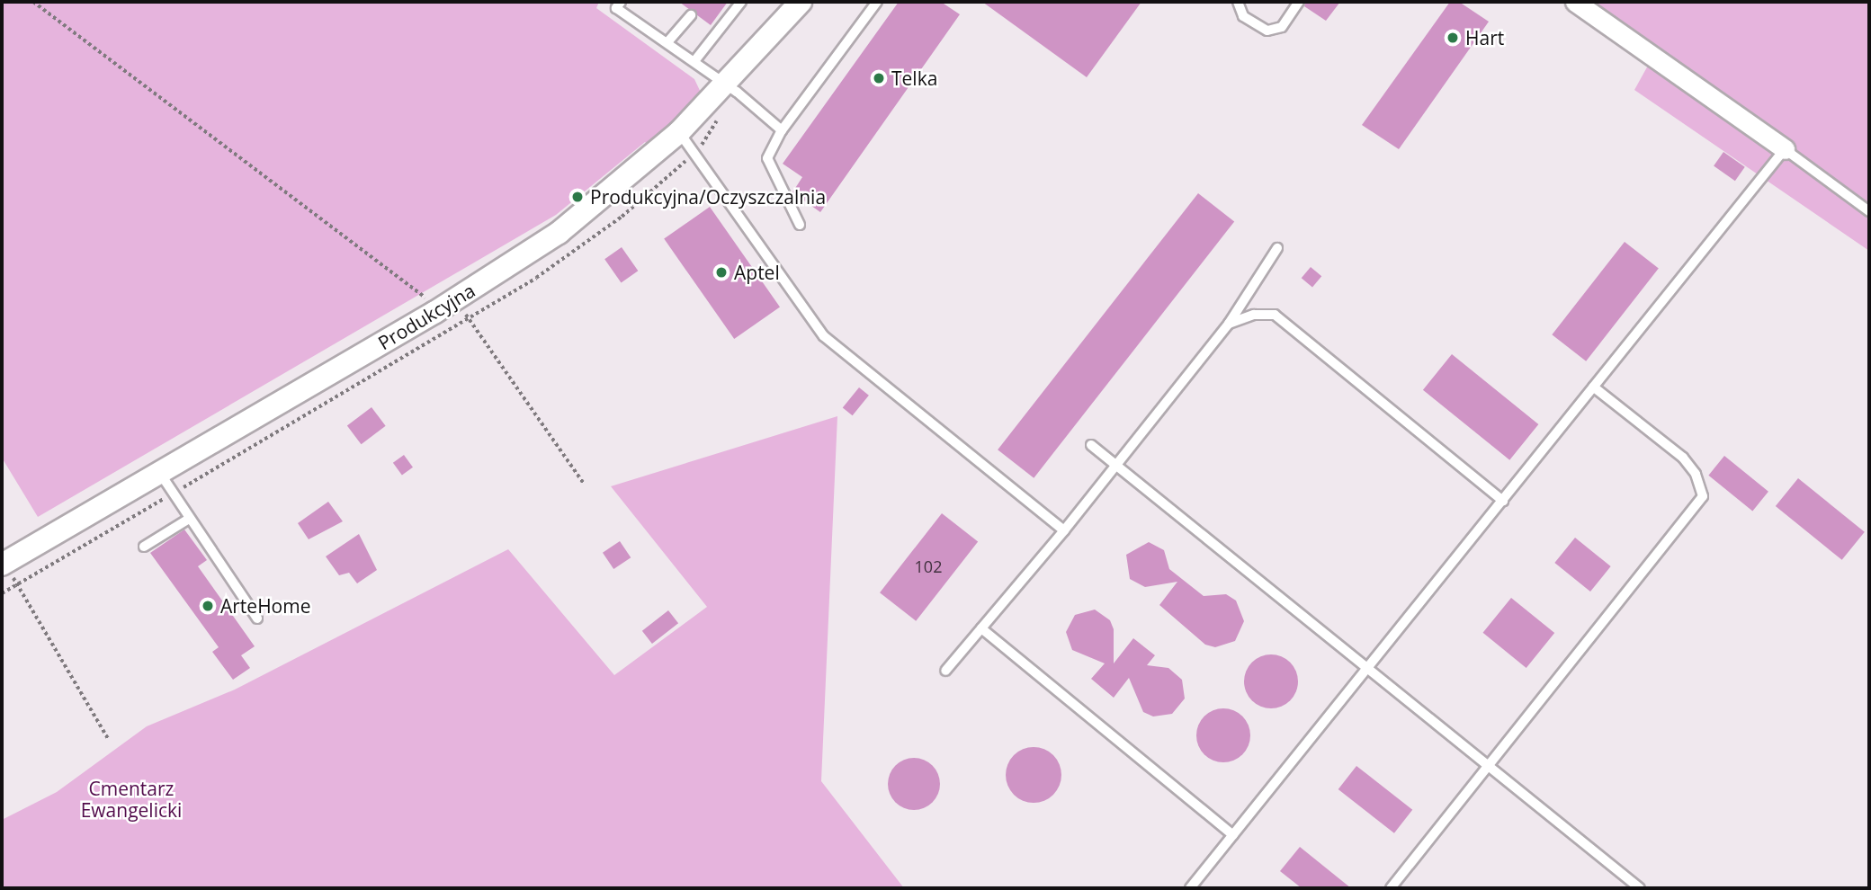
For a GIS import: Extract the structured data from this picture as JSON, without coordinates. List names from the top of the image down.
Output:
{
  "streets": {
    "street": ["Produkcyjna"]
  },
  "parks": ["Cmentarz Ewangelicki"],
  "places": [
    "Hart",
    "Telka",
    "Produkcyjna/Oczyszczalnia",
    "Aptel",
    "ArteHome"
  ],
  "house_numbers": ["102"]
}
